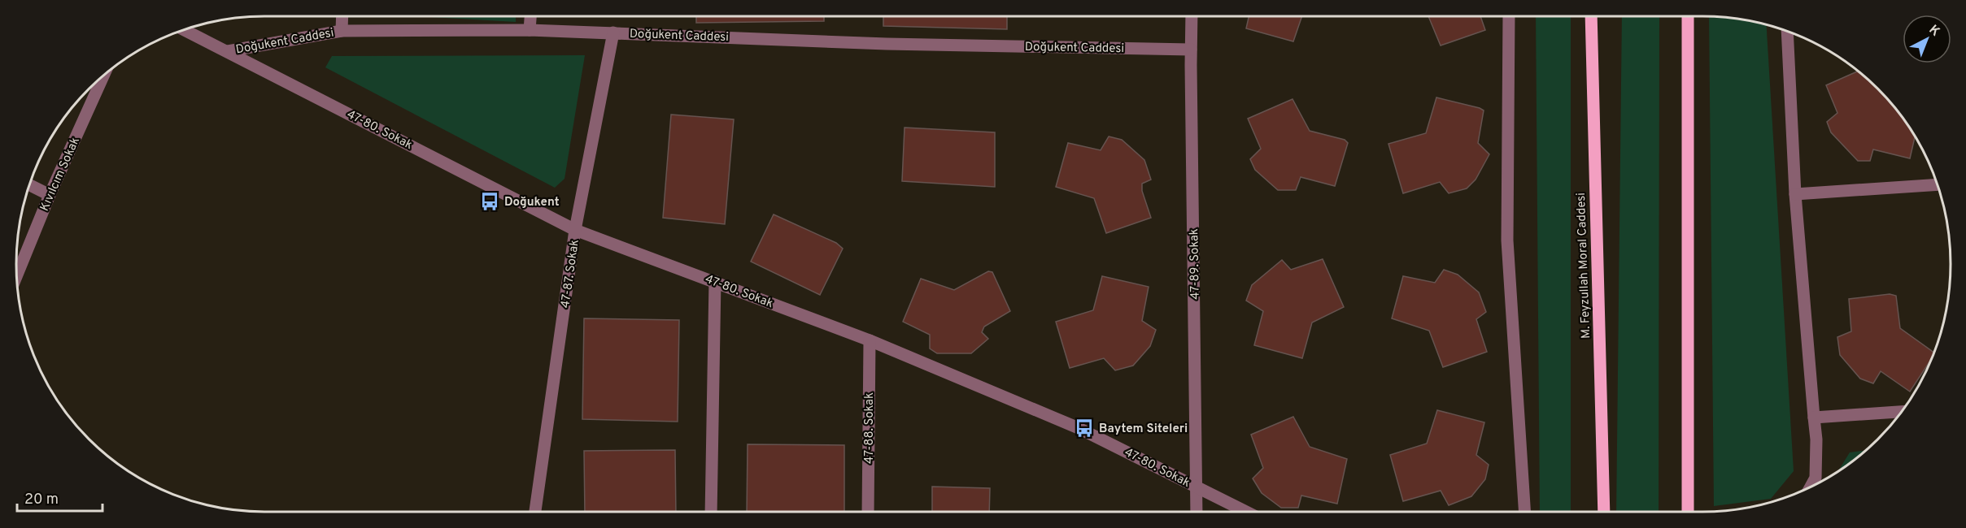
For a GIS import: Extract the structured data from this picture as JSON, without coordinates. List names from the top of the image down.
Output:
{
  "streets": {
    "main road": ["M. Feyzullah Moral Caddesi"],
    "street": [
      "Doğukent Caddesi",
      "47-80. Sokak",
      "Kıvılcım Sokak",
      "47-89. Sokak",
      "47-87. Sokak",
      "47-88. Sokak"
    ]
  },
  "crossings": [
    ["Doğukent Caddesi", "47-80. Sokak"],
    ["Doğukent Caddesi", "47-89. Sokak"],
    ["Doğukent Caddesi", "47-87. Sokak"],
    ["47-80. Sokak", "47-89. Sokak"],
    ["47-80. Sokak", "47-87. Sokak"],
    ["47-80. Sokak", "47-88. Sokak"]
  ],
  "places": {
    "bus stop": ["Doğukent", "Baytem Siteleri"]
  },
  "scale_bar": "20 m",
  "north": "top right"
}
